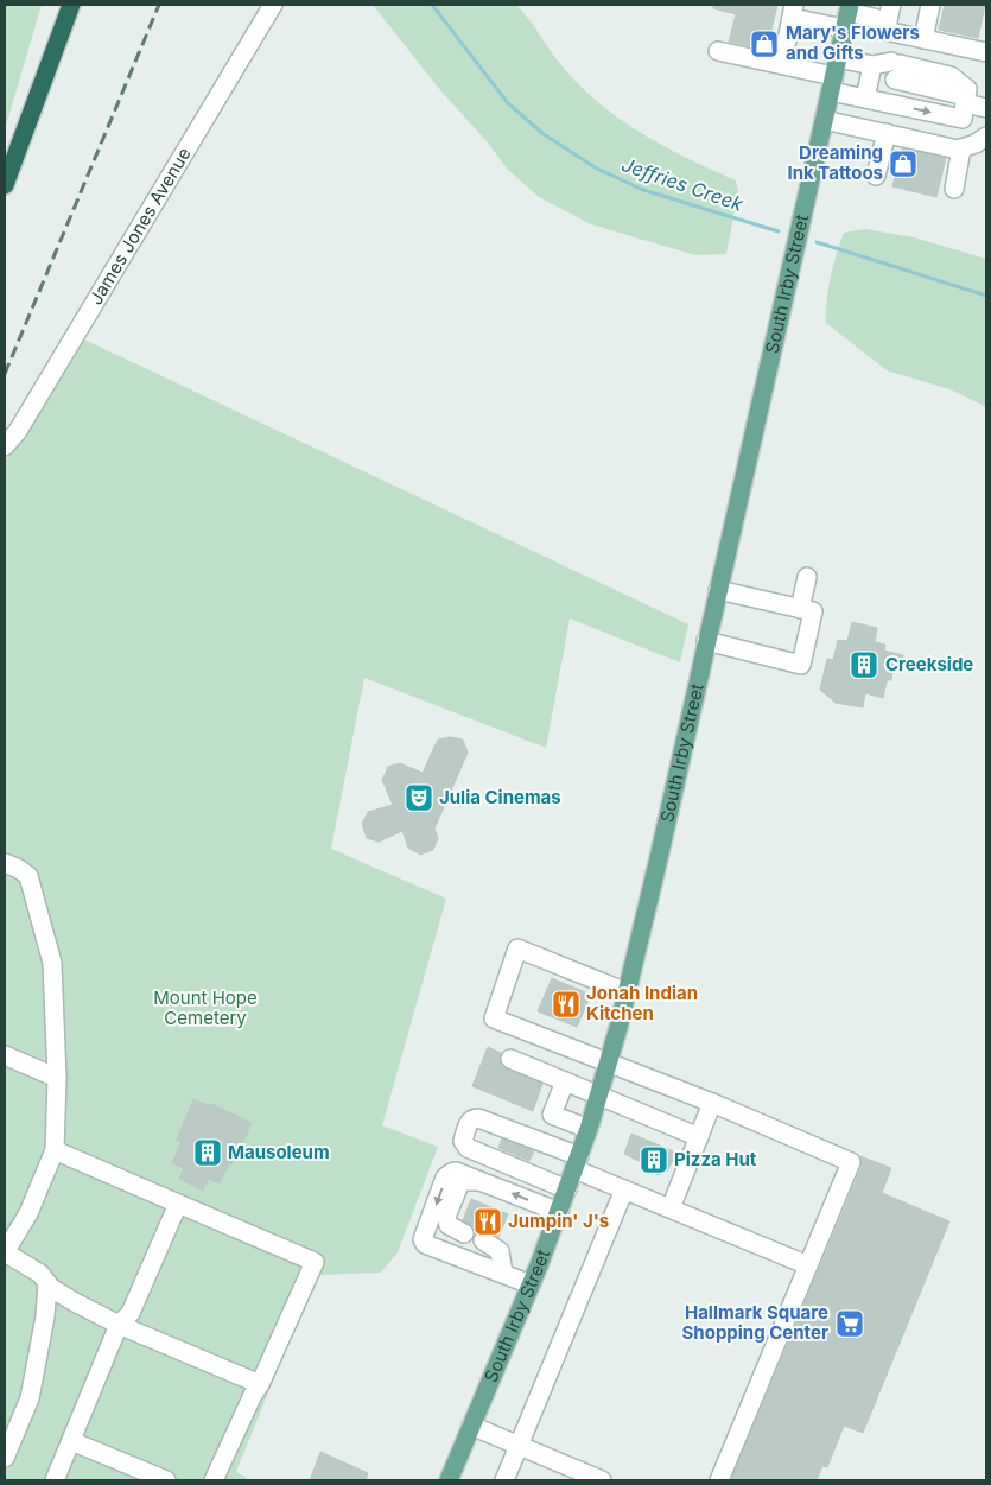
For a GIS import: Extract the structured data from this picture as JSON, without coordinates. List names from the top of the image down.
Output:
{
  "streets": {
    "main road": ["South Irby Street"],
    "street": ["James Jones Avenue"]
  },
  "water": ["Jeffries Creek"],
  "parks": ["Mount Hope Cemetery"],
  "places": {
    "shop": ["Mary's Flowers and Gifts", "Dreaming Ink Tattoos"],
    "building": ["Creekside", "Mausoleum", "Pizza Hut"],
    "theatre": ["Julia Cinemas"],
    "restaurant": ["Jonah Indian Kitchen", "Jumpin' J's"],
    "supermarket": ["Hallmark Square Shopping Center"]
  }
}
